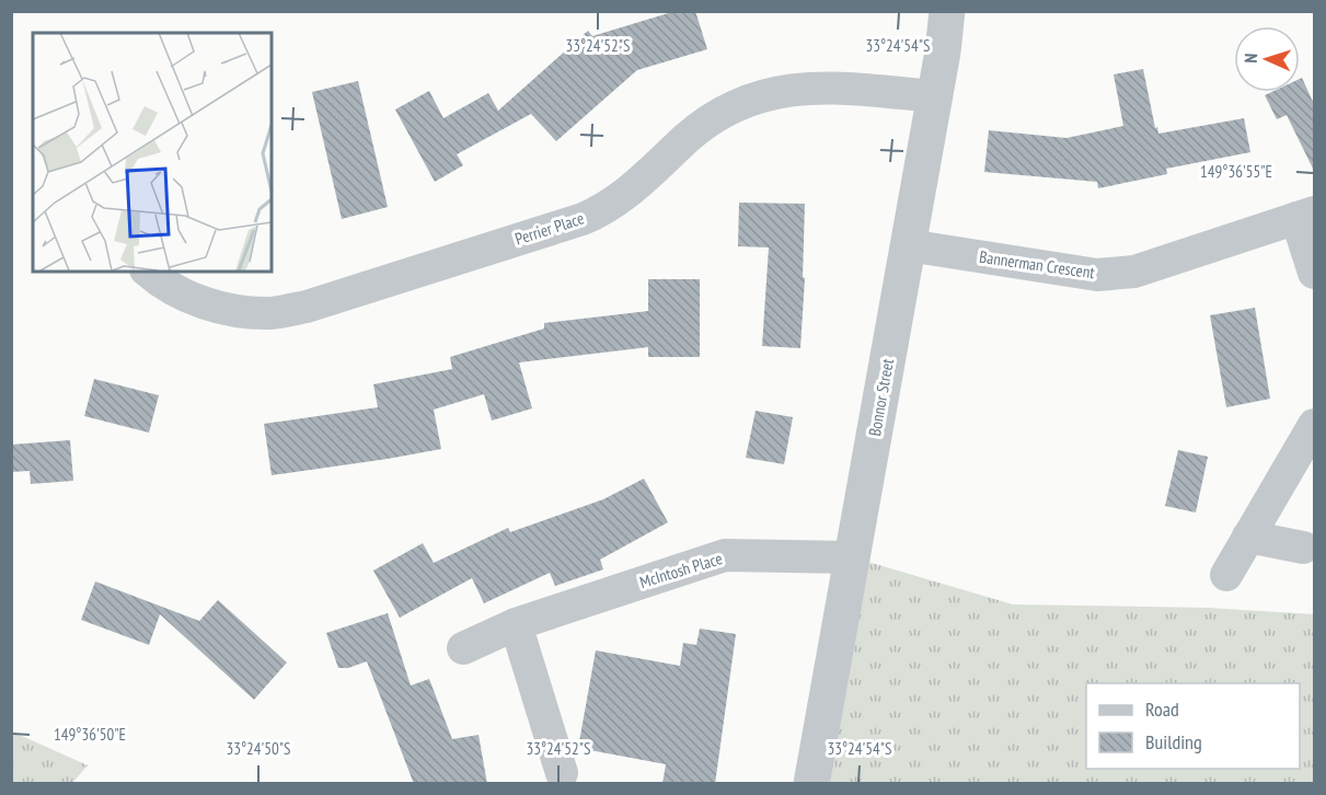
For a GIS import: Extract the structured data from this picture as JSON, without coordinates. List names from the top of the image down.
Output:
{
  "streets": {
    "street": [
      "Perrier Place",
      "Bannerman Crescent",
      "Bonnor Street",
      "McIntosh Place"
    ]
  },
  "crossings": [
    ["Perrier Place", "Bonnor Street"],
    ["Bannerman Crescent", "Bonnor Street"],
    ["Bonnor Street", "McIntosh Place"]
  ],
  "legend": ["Road", "Building"],
  "north": "left",
  "coordinates": [
    "33°24'52\"S",
    "33°24'54\"S",
    "149°36'55\"E",
    "149°36'50\"E",
    "33°24'50\"S"
  ]
}
